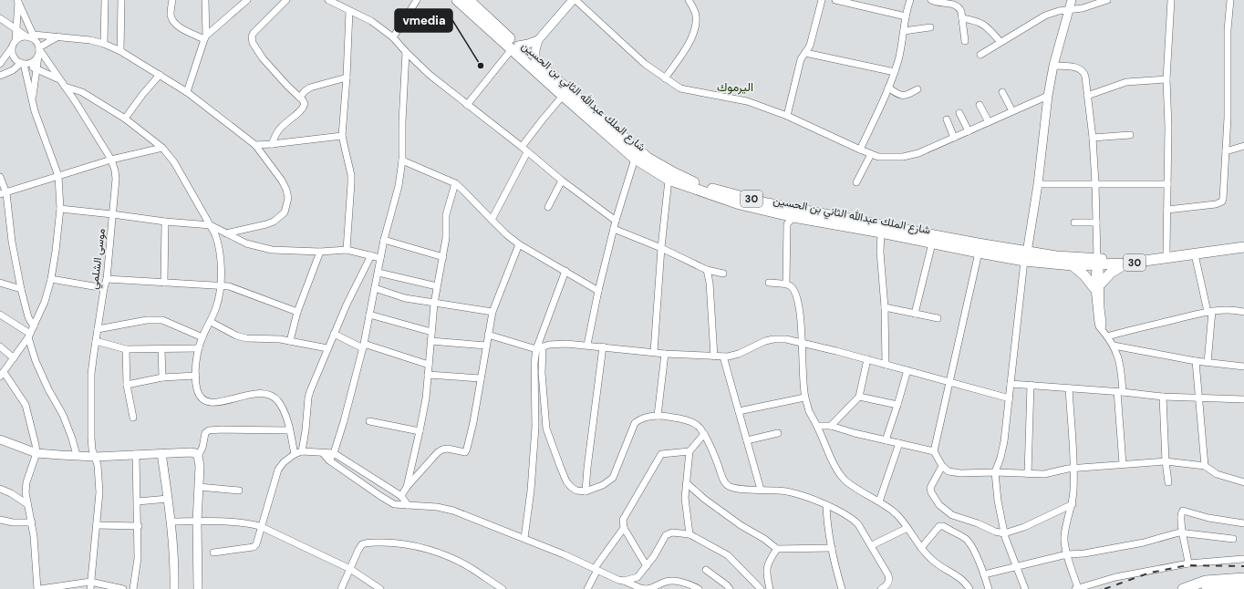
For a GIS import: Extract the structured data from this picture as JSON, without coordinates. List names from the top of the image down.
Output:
{
  "streets": {
    "main road": ["شارع الملك عبدالله الثاني بن الحسين", "30"],
    "street": ["موسى الشلمي"]
  },
  "districts": ["اليرموك"],
  "places": ["vmedia"]
}
